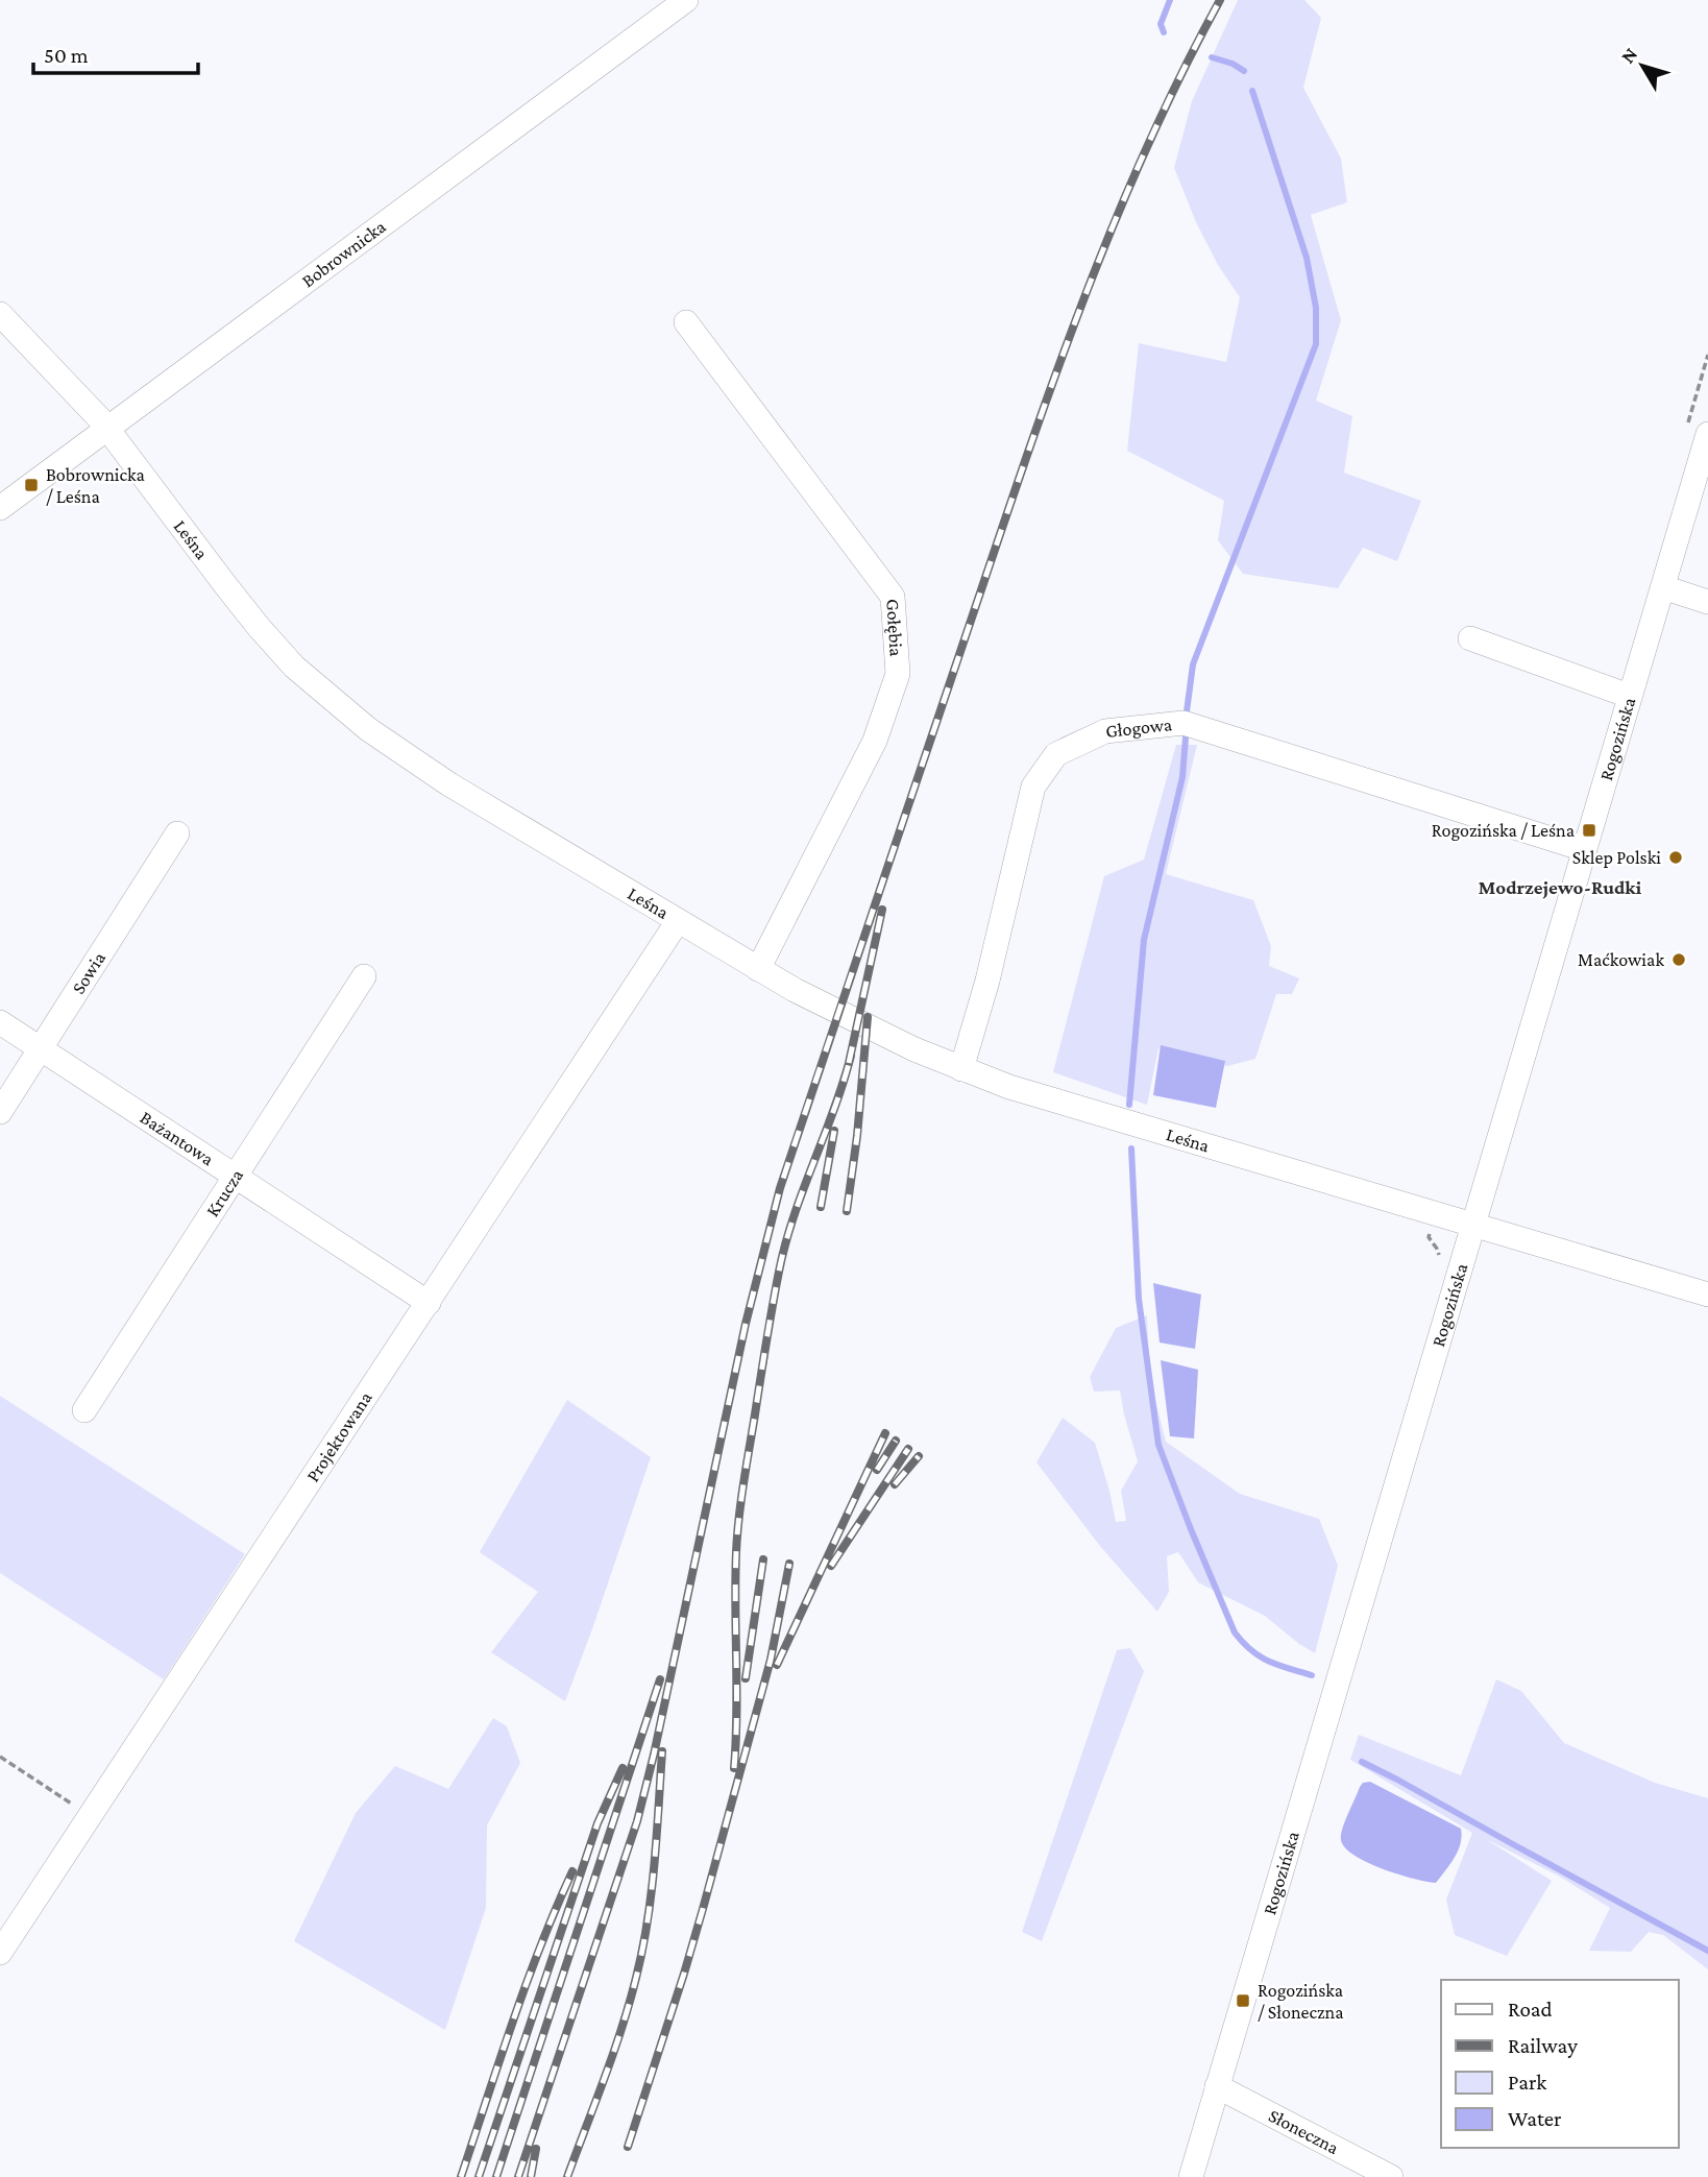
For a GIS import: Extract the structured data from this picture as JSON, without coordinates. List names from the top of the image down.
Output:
{
  "streets": {
    "street": [
      "Bobrownicka",
      "Leśna",
      "Gołębia",
      "Głogowa",
      "Rogozińska",
      "Sowia",
      "Bażantowa",
      "Krucza",
      "Projektowana",
      "Słoneczna"
    ]
  },
  "crossings": [
    ["Bobrownicka", "Leśna"],
    ["Leśna", "Gołębia"],
    ["Leśna", "Głogowa"],
    ["Leśna", "Rogozińska"],
    ["Leśna", "Projektowana"],
    ["Głogowa", "Rogozińska"],
    ["Rogozińska", "Słoneczna"],
    ["Sowia", "Bażantowa"],
    ["Bażantowa", "Krucza"],
    ["Bażantowa", "Projektowana"]
  ],
  "districts": ["Modrzejewo-Rudki"],
  "places": {
    "transit": ["Bobrownicka / Leśna", "Rogozińska / Leśna", "Rogozińska / Słoneczna"],
    "other": ["Sklep Polski", "Maćkowiak"]
  },
  "legend": [
    "Road",
    "Railway",
    "Park",
    "Water"
  ],
  "scale_bar": "50 m",
  "north": "top left"
}
